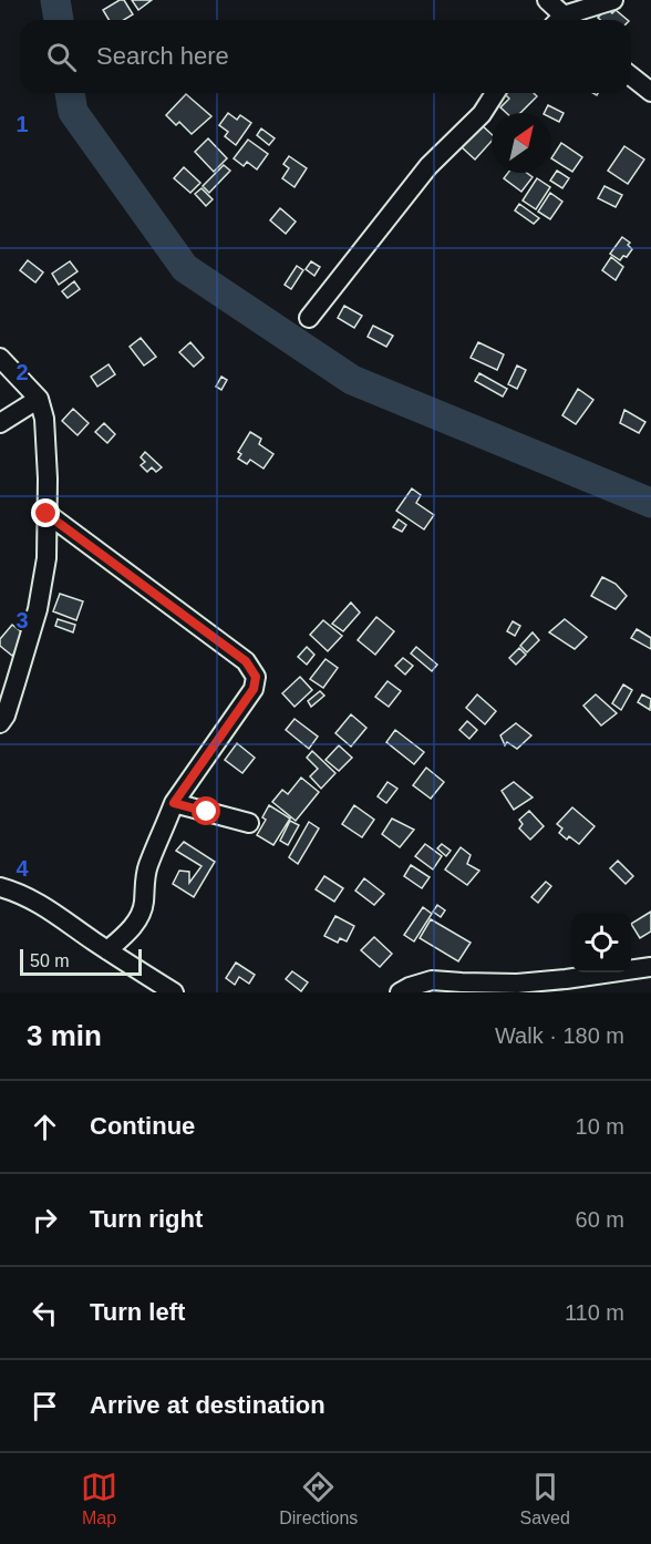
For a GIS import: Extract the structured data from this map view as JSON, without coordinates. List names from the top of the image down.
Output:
{
  "scale_bar": "50 m",
  "north": "top right",
  "page": {
    "search": "Search here",
    "scale": "50 m",
    "heading": ["3 min", "Walk · 180 m"],
    "list": [
      ["Continue", "10 m"],
      ["Turn right", "60 m"],
      ["Turn left", "110 m"],
      "Arrive at destination"
    ],
    "nav": ["Map", "Directions", "Saved"]
  },
  "grid": {
    "rows": [
      "1",
      "2",
      "3",
      "4"
    ]
  }
}
